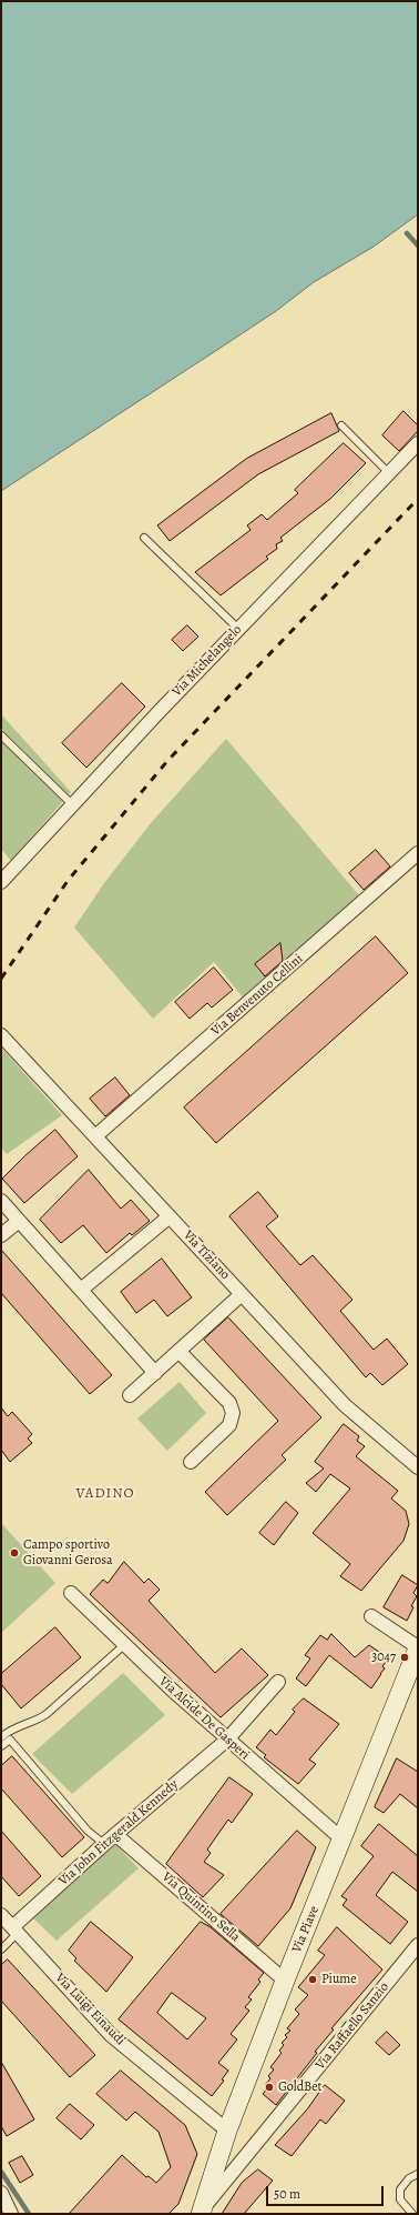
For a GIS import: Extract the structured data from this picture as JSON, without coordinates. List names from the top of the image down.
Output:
{
  "streets": {
    "main road": ["Via Piave"],
    "street": [
      "Via Michelangelo",
      "Via Benvenuto Cellini",
      "Via Tiziano",
      "Via Alcide De Gasperi",
      "Via John Fitzgerald Kennedy",
      "Via Quintino Sella",
      "Via Luigi Einaudi",
      "Via Raffaello Sanzio"
    ]
  },
  "crossings": [
    ["Via Benvenuto Cellini", "Via Tiziano"],
    ["Via Alcide De Gasperi", "Via John Fitzgerald Kennedy"],
    ["Via Alcide De Gasperi", "Via Piave"],
    ["Via John Fitzgerald Kennedy", "Via Quintino Sella"],
    ["Via John Fitzgerald Kennedy", "Via Luigi Einaudi"],
    ["Via Quintino Sella", "Via Piave"],
    ["Via Piave", "Via Luigi Einaudi"],
    ["Via Piave", "Via Raffaello Sanzio"]
  ],
  "districts": ["VADINO"],
  "places": [
    "Campo sportivo Giovanni Gerosa",
    "3047",
    "Piume",
    "GoldBet"
  ],
  "scale_bar": "50 m"
}
